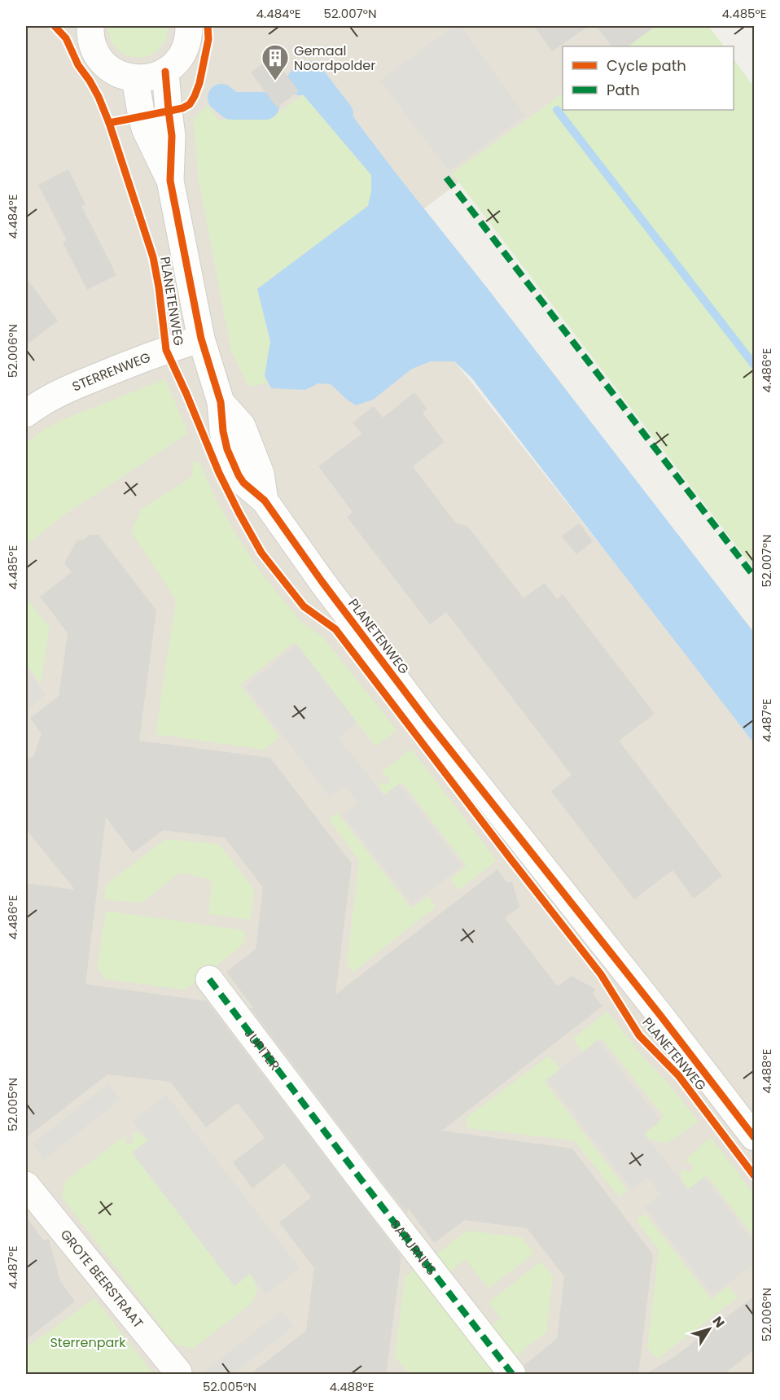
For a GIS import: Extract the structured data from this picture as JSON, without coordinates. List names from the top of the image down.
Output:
{
  "streets": {
    "street": [
      "PLANETENWEG",
      "STERRENWEG",
      "JUPITER",
      "SATURNUS",
      "GROTE BEERSTRAAT"
    ]
  },
  "crossings": [
    ["PLANETENWEG", "STERRENWEG"],
    ["JUPITER", "SATURNUS"]
  ],
  "parks": ["Sterrenpark"],
  "places": {
    "building": ["Gemaal Noordpolder"]
  },
  "legend": ["Cycle path", "Path"],
  "north": "top right",
  "coordinates": [
    "4.484°E",
    "52.007°N",
    "4.485°E",
    "52.006°N",
    "4.486°E",
    "4.487°E",
    "4.488°E",
    "52.005°N"
  ]
}
